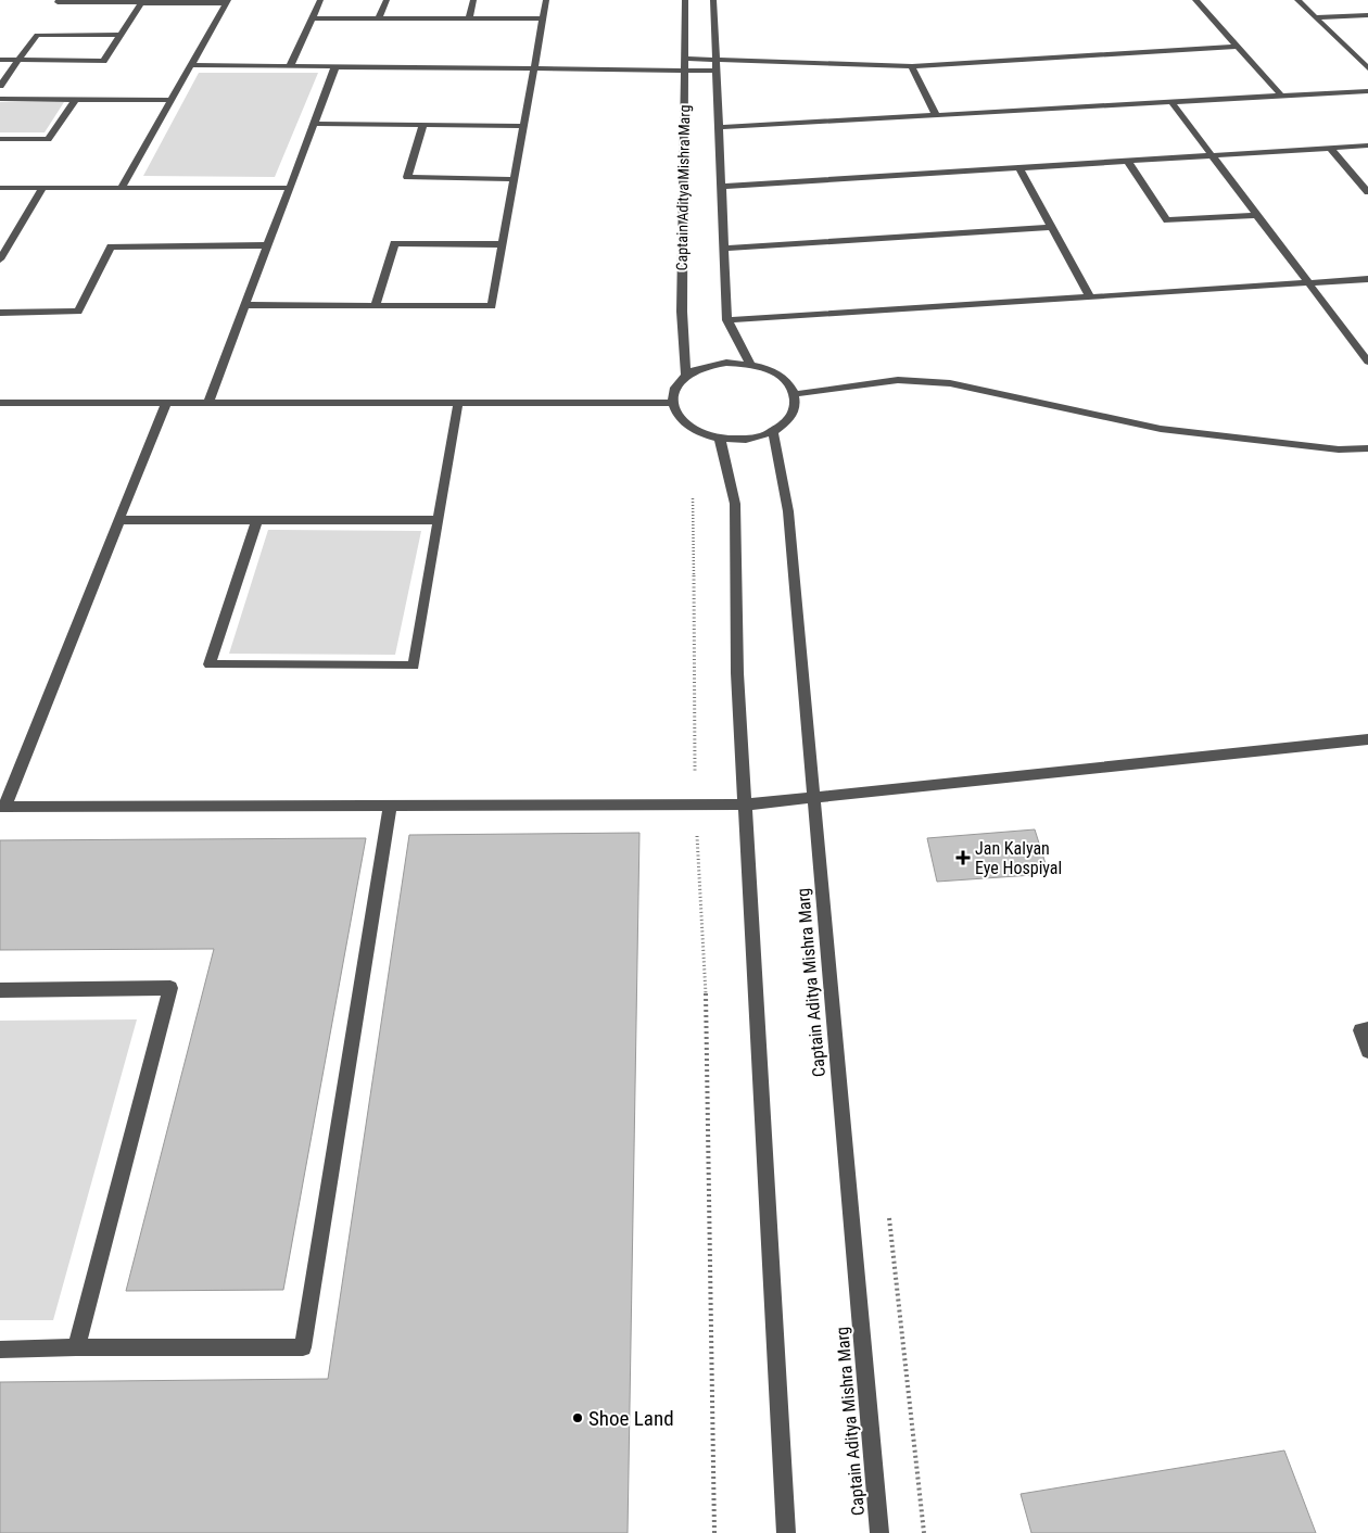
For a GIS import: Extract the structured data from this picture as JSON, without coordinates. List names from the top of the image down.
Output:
{
  "streets": {
    "street": ["Captain Aditya Mishra Marg"]
  },
  "places": {
    "health": ["Jan Kalyan Eye Hospiyal"],
    "other": ["Shoe Land"]
  }
}
